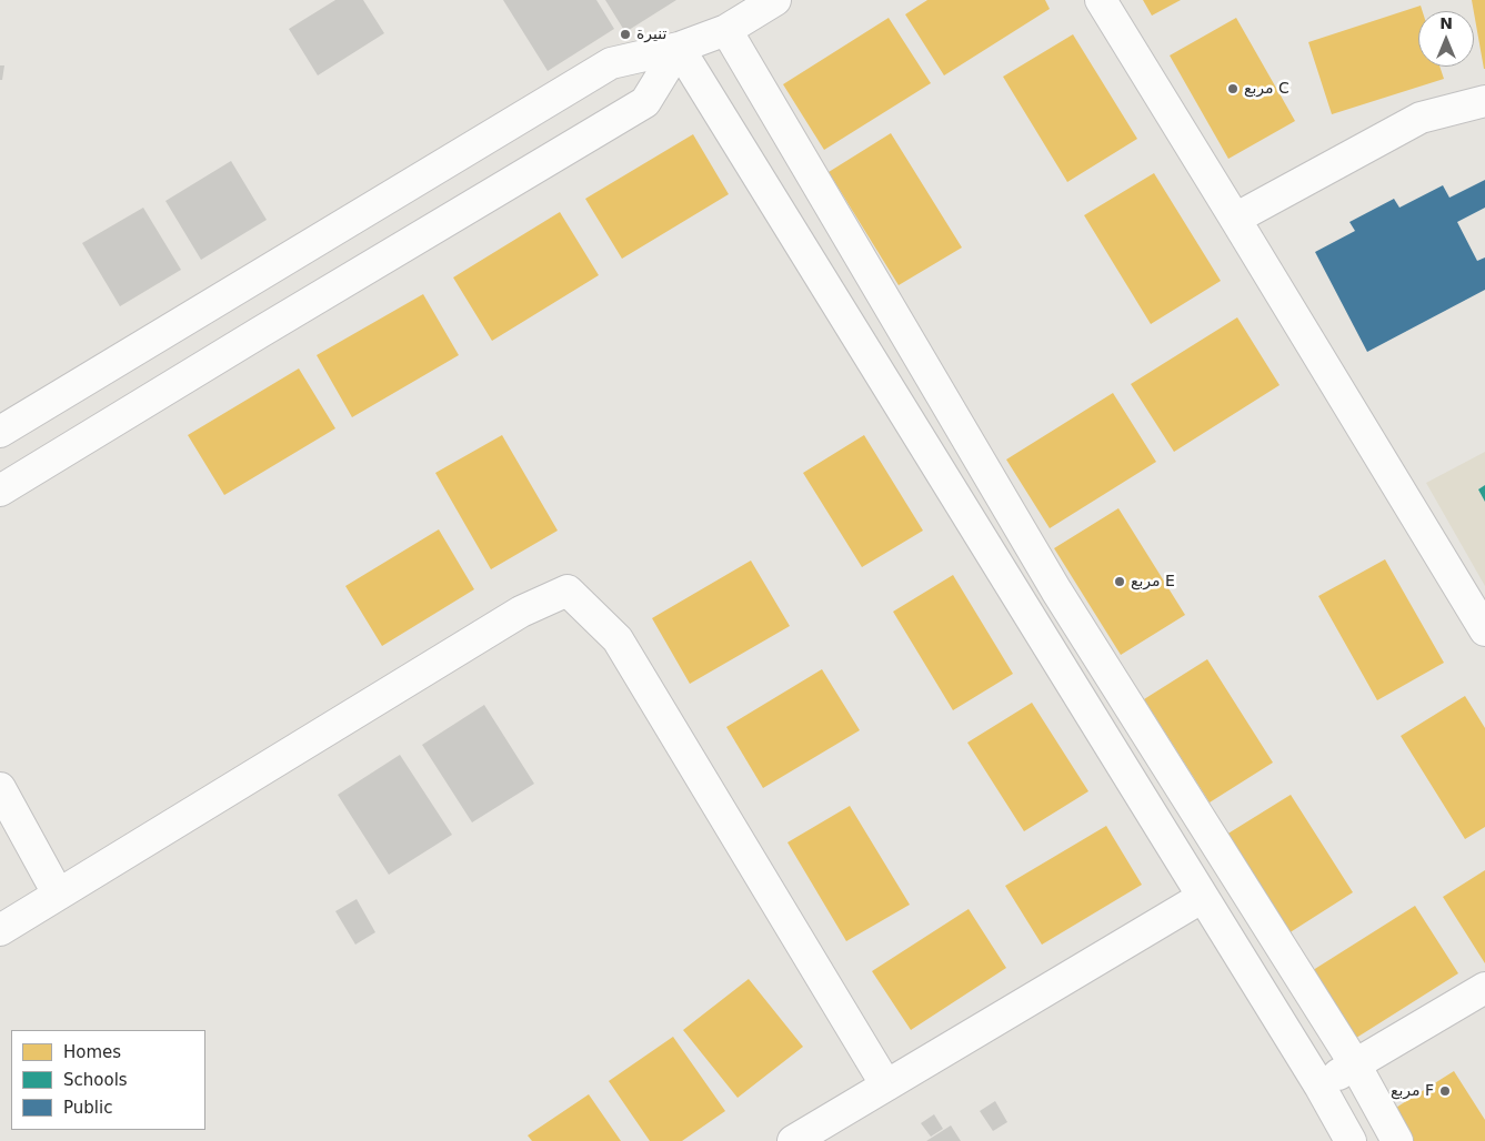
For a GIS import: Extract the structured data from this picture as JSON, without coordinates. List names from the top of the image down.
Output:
{
  "places": [
    "تنيرة",
    "مربع C",
    "مربع E",
    "مربع F"
  ],
  "legend": ["Homes", "Schools", "Public"],
  "north": "top"
}
